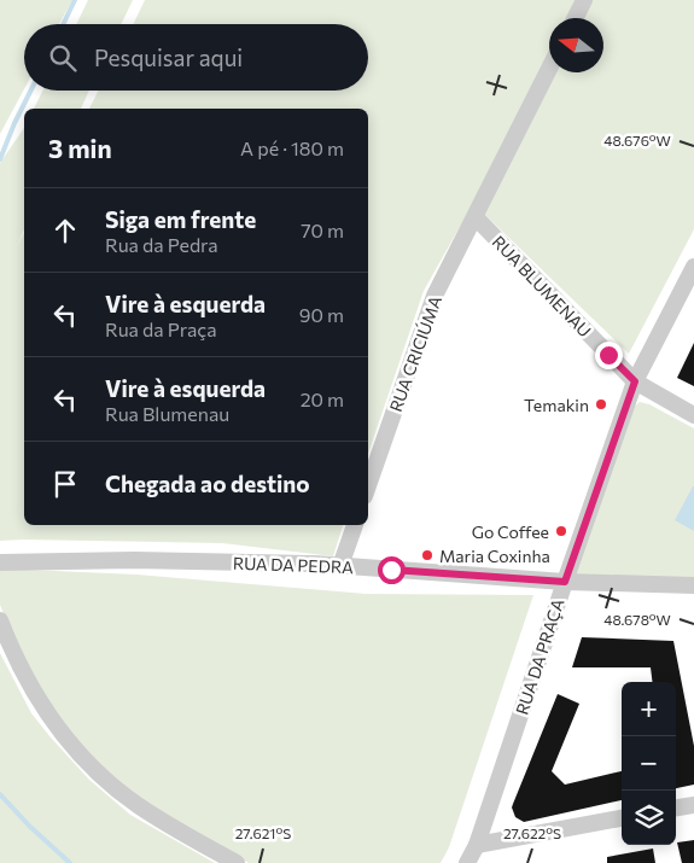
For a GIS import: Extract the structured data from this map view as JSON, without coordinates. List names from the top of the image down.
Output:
{
  "streets": {
    "street": [
      "RUA BLUMENAU",
      "RUA CRICIÚMA",
      "RUA DA PEDRA",
      "RUA DA PRAÇA"
    ]
  },
  "crossings": [
    ["RUA BLUMENAU", "RUA CRICIÚMA"],
    ["RUA BLUMENAU", "RUA DA PRAÇA"],
    ["RUA DA PEDRA", "RUA DA PRAÇA"]
  ],
  "places": ["Temakin", "Go Coffee", "Maria Coxinha"],
  "north": "left",
  "page": {
    "search": "Pesquisar aqui",
    "heading": ["3 min", "A pé · 180 m"],
    "list": [
      ["Siga em frente", "Rua da Pedra", "70 m"],
      ["Vire à esquerda", "Rua da Praça", "90 m"],
      ["Vire à esquerda", "Rua Blumenau", "20 m"],
      "Chegada ao destino"
    ],
    "map_buttons": ["+", "−"]
  },
  "coordinates": [
    "48.676°W",
    "48.678°W",
    "27.621°S",
    "27.622°S"
  ]
}
